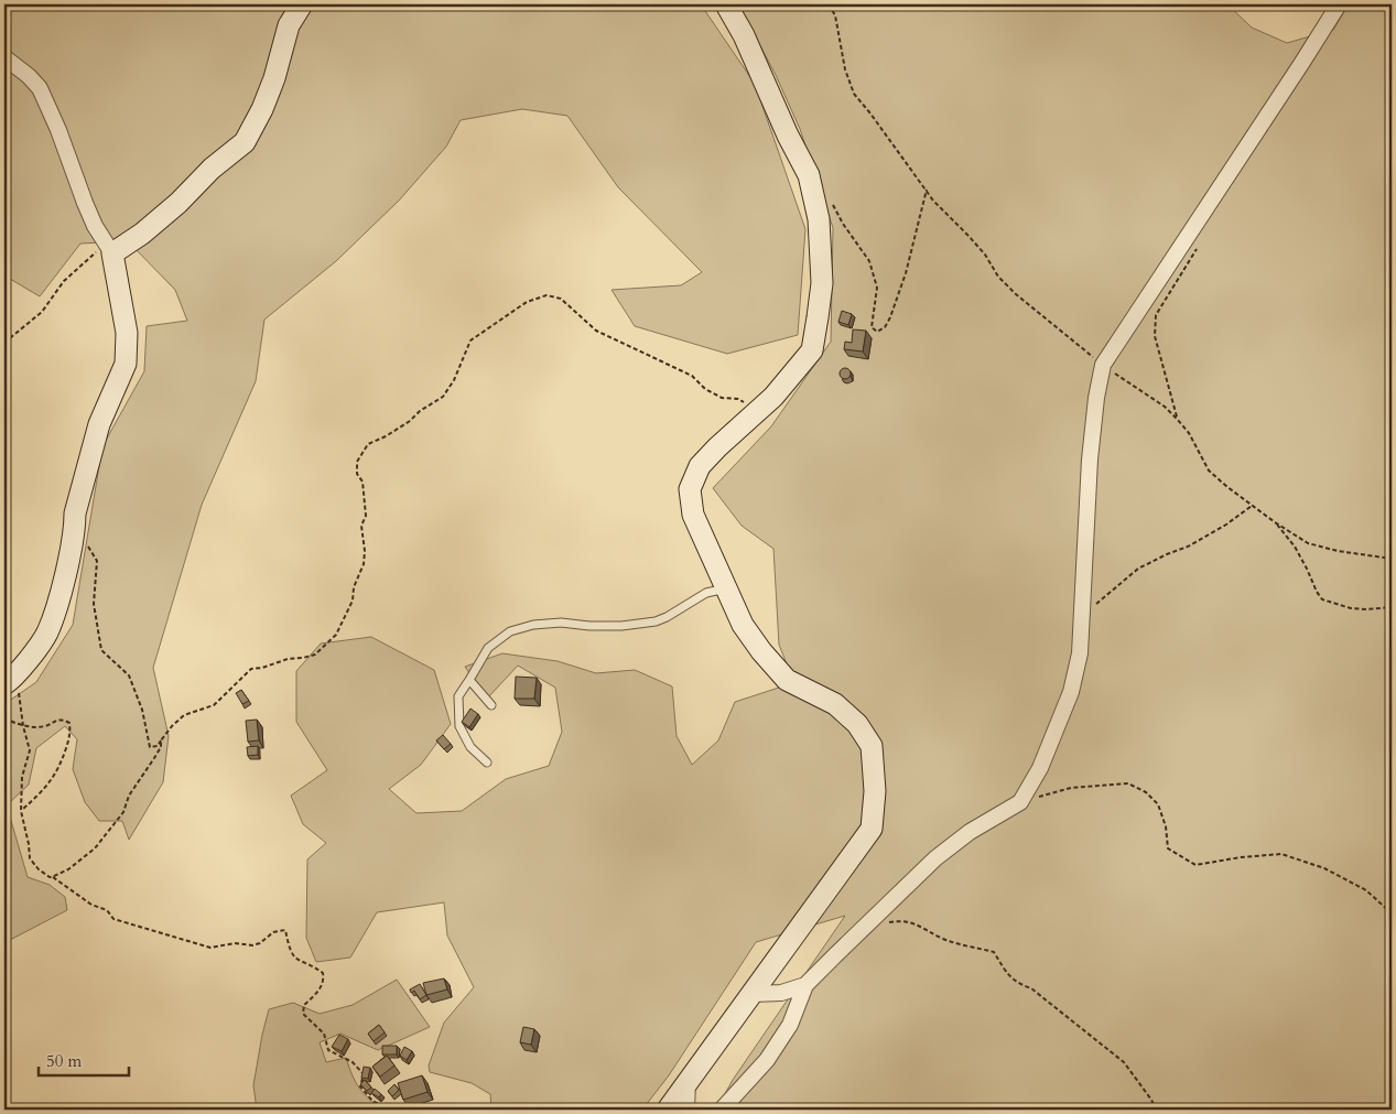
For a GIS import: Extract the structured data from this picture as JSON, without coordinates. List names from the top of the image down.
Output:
{
  "scale_bar": "50 m"
}
